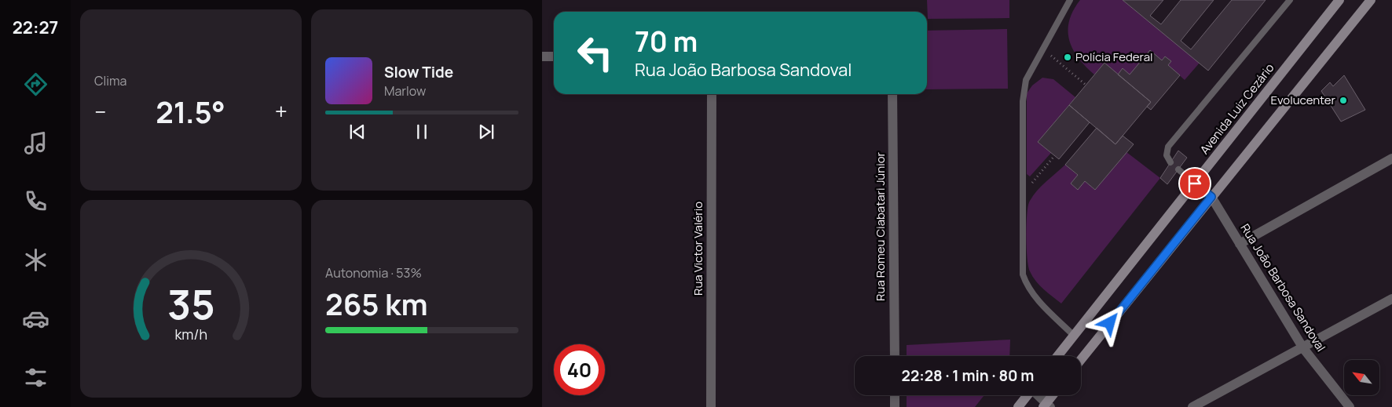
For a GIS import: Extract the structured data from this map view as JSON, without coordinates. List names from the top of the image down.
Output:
{
  "streets": {
    "street": [
      "Avenida Luiz Cezário",
      "Rua Romeu Ciabatari Júnior",
      "Rua Victor Valério",
      "Rua João Barbosa Sandoval"
    ]
  },
  "crossings": [
    ["Avenida Luiz Cezário", "Rua João Barbosa Sandoval"]
  ],
  "places": ["Polícia Federal", "Evolucenter"],
  "north": "top left",
  "page": {
    "tabs": "22:27",
    "tile": [
      "Clima",
      ["Autonomia · 53%", "265 km"]
    ],
    "turn": ["70 m", "Rua João Barbosa Sandoval"],
    "song": ["Slow Tide", "Marlow"],
    "heat": ["−", "21.5°", "+"],
    "limit": "40",
    "trip": "22:28 · 1 min · 80 m",
    "gauge": ["35", "km/h"]
  }
}
